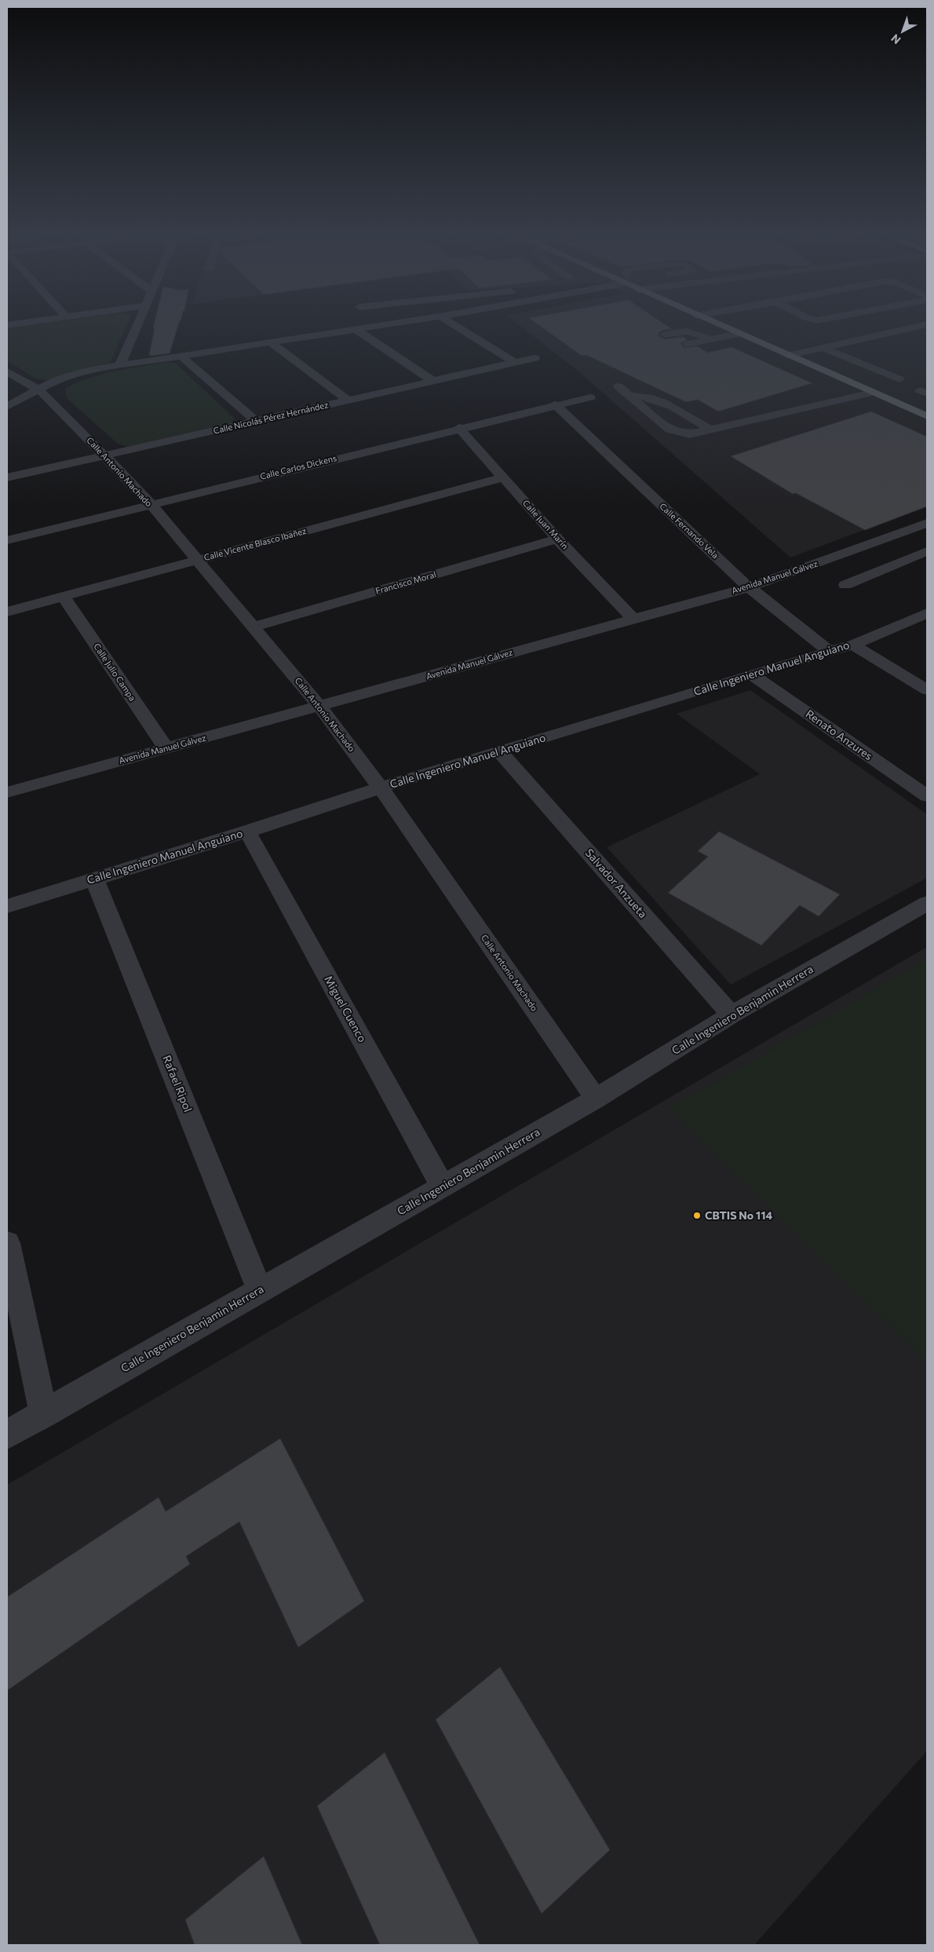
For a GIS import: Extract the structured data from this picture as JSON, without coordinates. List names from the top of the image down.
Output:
{
  "streets": {
    "street": [
      "Calle Nicolás Pérez Hernández",
      "Calle Carlos Dickens",
      "Calle Antonio Machado",
      "Calle Juan Marín",
      "Calle Fernando Vela",
      "Calle Vicente Blasco Ibañez",
      "Avenida Manuel Gálvez",
      "Francisco Moral",
      "Calle Ingeniero Manuel Anguiano",
      "Calle Julio Campa",
      "Renato Anzures",
      "Salvador Anzueta",
      "Miguel Cuenco",
      "Calle Ingeniero Benjamin Herrera",
      "Rafael Ripol"
    ]
  },
  "crossings": [
    ["Calle Nicolás Pérez Hernández", "Calle Antonio Machado"],
    ["Calle Carlos Dickens", "Calle Antonio Machado"],
    ["Calle Carlos Dickens", "Calle Juan Marín"],
    ["Calle Carlos Dickens", "Calle Fernando Vela"],
    ["Calle Antonio Machado", "Calle Vicente Blasco Ibañez"],
    ["Calle Antonio Machado", "Avenida Manuel Gálvez"],
    ["Calle Antonio Machado", "Francisco Moral"],
    ["Calle Antonio Machado", "Calle Ingeniero Manuel Anguiano"],
    ["Calle Antonio Machado", "Calle Ingeniero Benjamin Herrera"],
    ["Calle Juan Marín", "Calle Vicente Blasco Ibañez"],
    ["Calle Juan Marín", "Avenida Manuel Gálvez"],
    ["Calle Juan Marín", "Francisco Moral"],
    ["Calle Fernando Vela", "Avenida Manuel Gálvez"],
    ["Calle Fernando Vela", "Calle Ingeniero Manuel Anguiano"],
    ["Calle Vicente Blasco Ibañez", "Calle Julio Campa"],
    ["Avenida Manuel Gálvez", "Calle Julio Campa"],
    ["Calle Ingeniero Manuel Anguiano", "Renato Anzures"],
    ["Calle Ingeniero Manuel Anguiano", "Salvador Anzueta"],
    ["Calle Ingeniero Manuel Anguiano", "Miguel Cuenco"],
    ["Calle Ingeniero Manuel Anguiano", "Rafael Ripol"],
    ["Salvador Anzueta", "Calle Ingeniero Benjamin Herrera"],
    ["Miguel Cuenco", "Calle Ingeniero Benjamin Herrera"],
    ["Calle Ingeniero Benjamin Herrera", "Rafael Ripol"]
  ],
  "places": ["CBTIS No 114"],
  "north": "bottom left"
}
